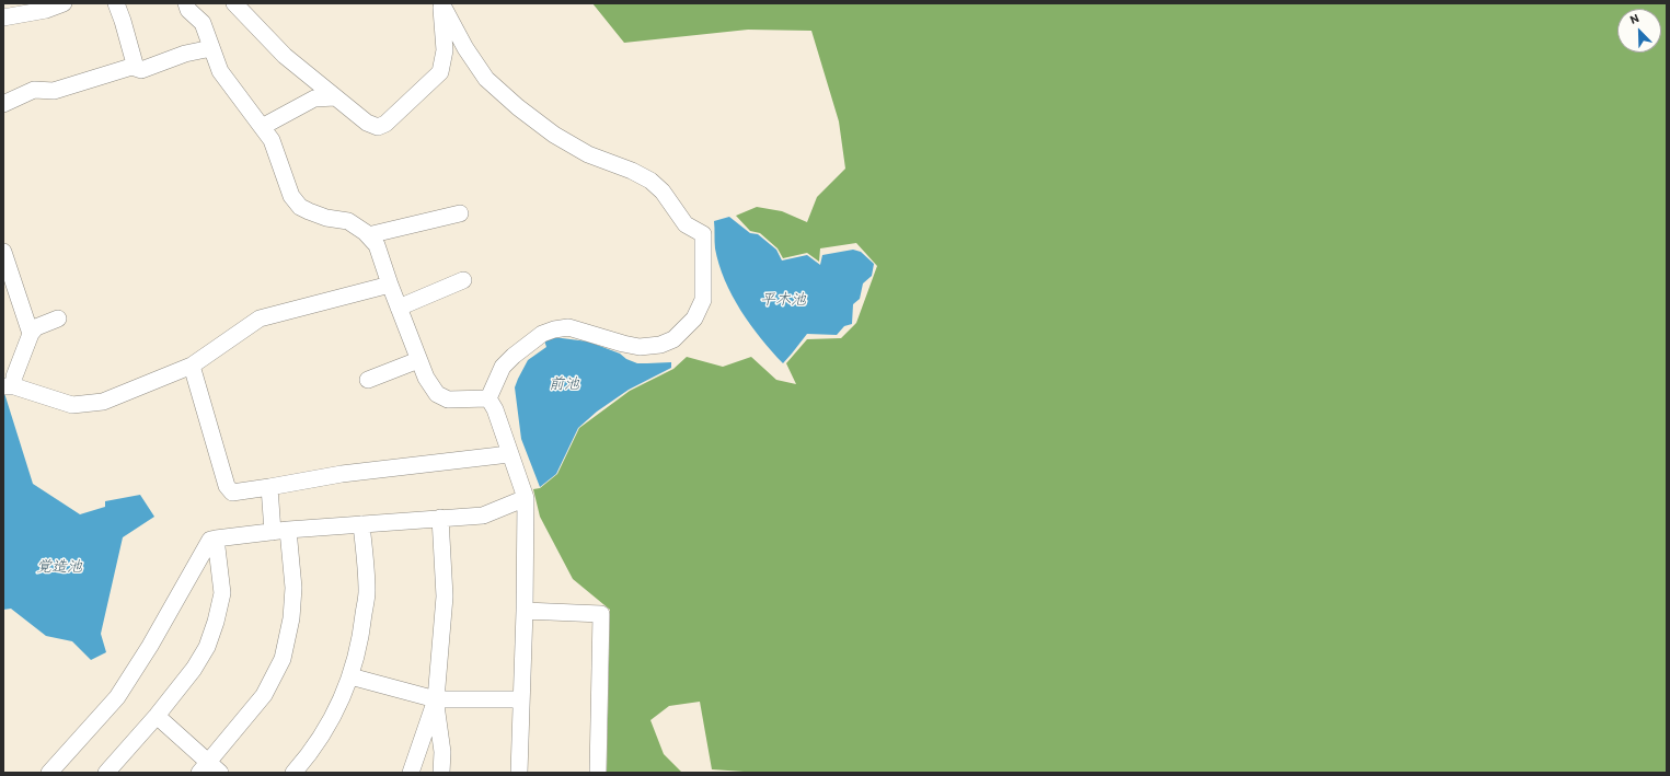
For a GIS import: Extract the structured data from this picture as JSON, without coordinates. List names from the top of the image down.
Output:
{
  "water": ["平木池", "前池", "覚造池"],
  "north": "top left"
}
